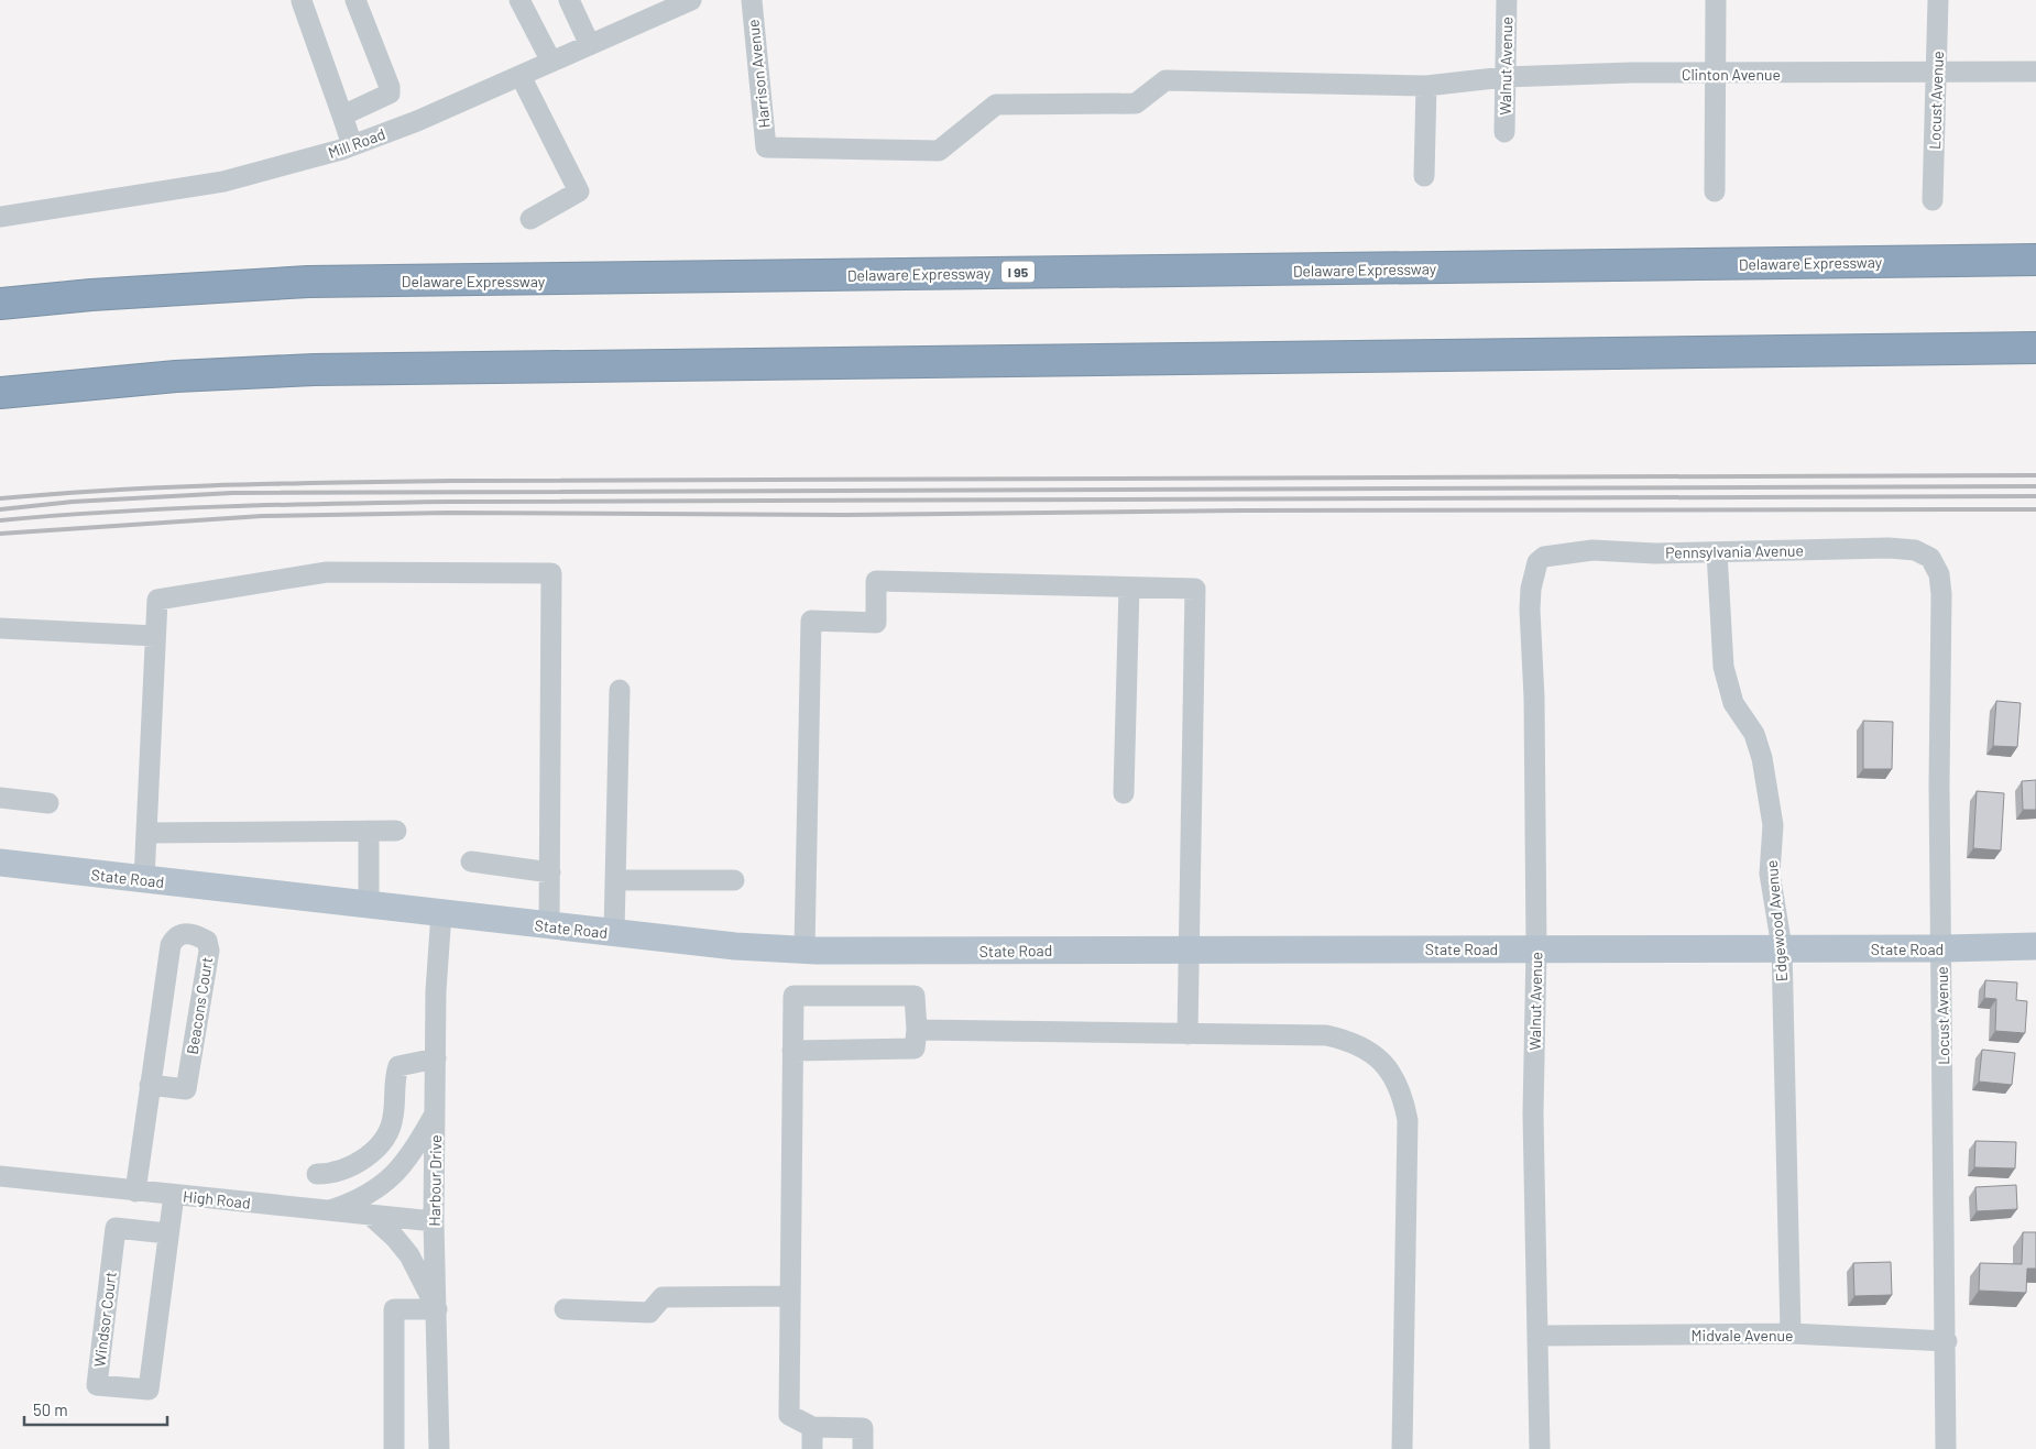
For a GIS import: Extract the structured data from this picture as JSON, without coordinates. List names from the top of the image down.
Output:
{
  "streets": {
    "highway": ["Delaware Expressway", "I 95"],
    "main road": ["State Road"],
    "street": [
      "Walnut Avenue",
      "Harrison Avenue",
      "Clinton Avenue",
      "Locust Avenue",
      "Mill Road",
      "Pennsylvania Avenue",
      "Edgewood Avenue",
      "Beacons Court",
      "Harbour Drive",
      "High Road",
      "Windsor Court",
      "Midvale Avenue"
    ]
  },
  "crossings": [
    ["Walnut Avenue", "Clinton Avenue"],
    ["Walnut Avenue", "Pennsylvania Avenue"],
    ["Walnut Avenue", "State Road"],
    ["Walnut Avenue", "Midvale Avenue"],
    ["Harrison Avenue", "Clinton Avenue"],
    ["Clinton Avenue", "Locust Avenue"],
    ["Locust Avenue", "Pennsylvania Avenue"],
    ["Locust Avenue", "State Road"],
    ["Locust Avenue", "Midvale Avenue"],
    ["Pennsylvania Avenue", "Edgewood Avenue"],
    ["State Road", "Edgewood Avenue"],
    ["State Road", "Harbour Drive"],
    ["Edgewood Avenue", "Midvale Avenue"],
    ["Beacons Court", "High Road"],
    ["Harbour Drive", "High Road"],
    ["High Road", "Windsor Court"]
  ],
  "scale_bar": "50 m"
}
